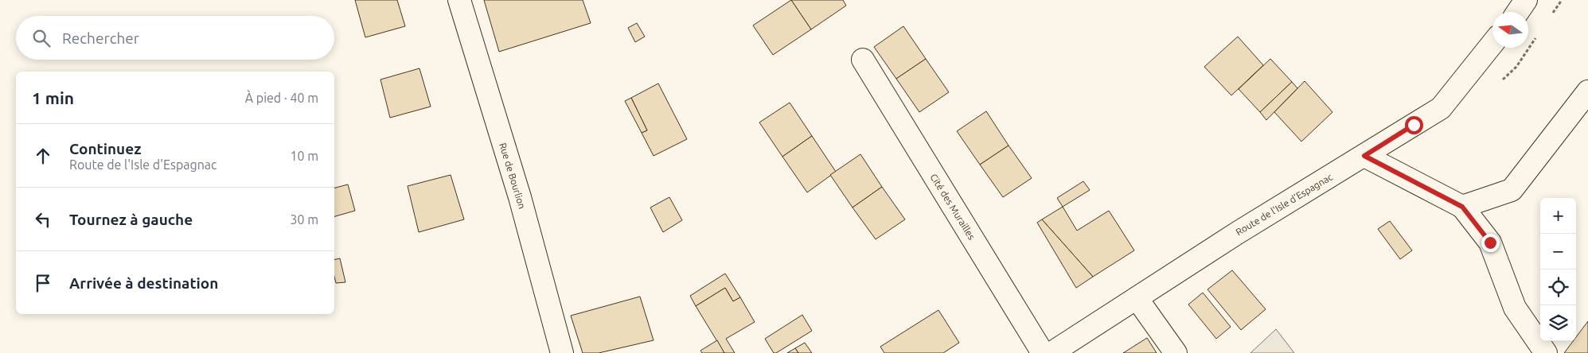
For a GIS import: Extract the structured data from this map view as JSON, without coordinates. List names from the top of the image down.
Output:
{
  "streets": {
    "street": ["Rue de Bourlion", "Route de l'Isle d'Espagnac", "Cité des Murailles"]
  },
  "north": "left",
  "page": {
    "search": "Rechercher",
    "heading": ["1 min", "À pied · 40 m"],
    "list": [
      ["Continuez", "Route de l'Isle d'Espagnac", "10 m"],
      ["Tournez à gauche", "30 m"],
      "Arrivée à destination"
    ],
    "map_buttons": ["+", "−"]
  }
}
